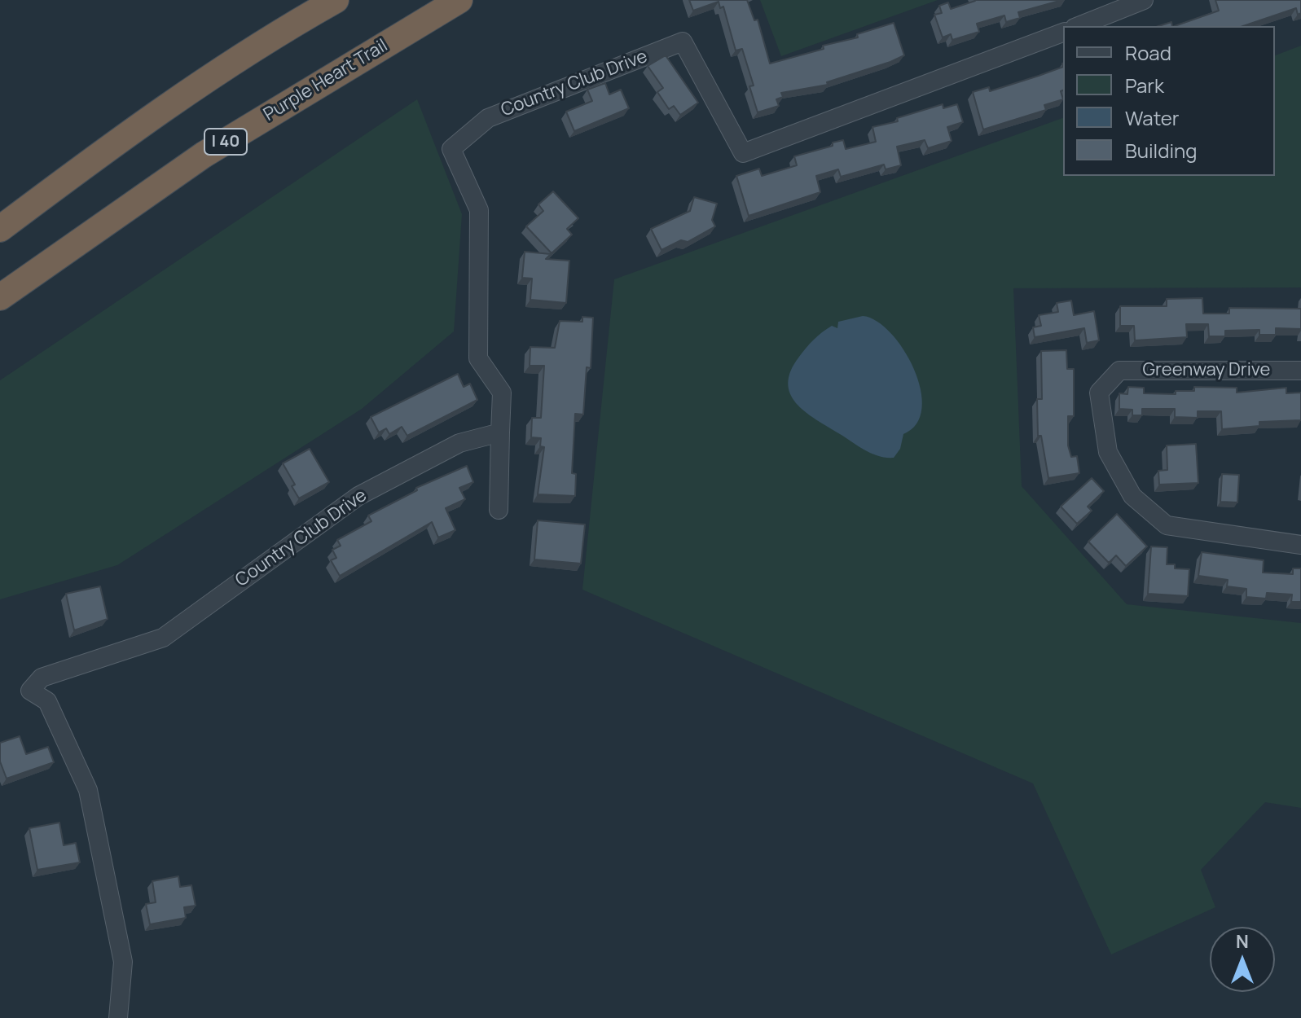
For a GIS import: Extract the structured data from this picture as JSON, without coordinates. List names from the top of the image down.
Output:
{
  "streets": {
    "highway": ["Purple Heart Trail", "I 40"],
    "street": ["Country Club Drive", "Greenway Drive"]
  },
  "legend": [
    "Road",
    "Park",
    "Water",
    "Building"
  ],
  "north": "top"
}
